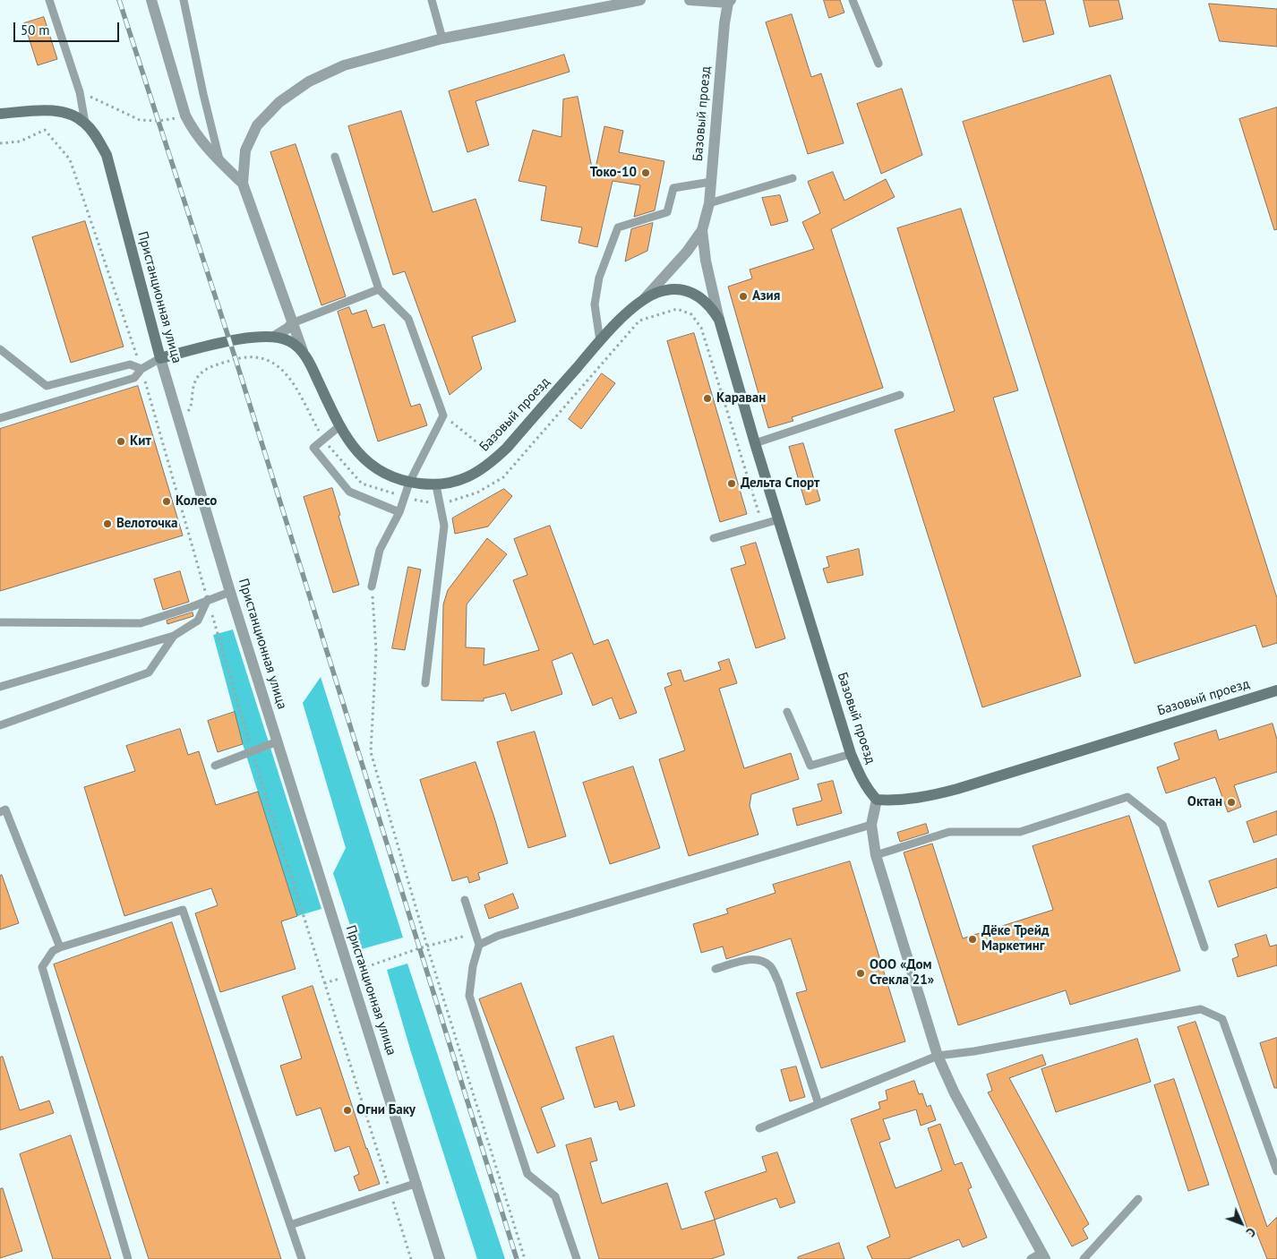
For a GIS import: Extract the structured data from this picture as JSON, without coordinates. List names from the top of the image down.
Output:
{
  "streets": {
    "street": ["Базовый проезд", "Пристанционная улица"]
  },
  "crossings": [
    ["Базовый проезд", "Пристанционная улица"]
  ],
  "places": [
    "Токо-10",
    "Азия",
    "Караван",
    "Кит",
    "Дельта Спорт",
    "Колесо",
    "Велоточка",
    "Октан",
    "Дёке Трейд Маркетинг",
    "ООО «Дом Стекла 21»",
    "Огни Баку"
  ],
  "scale_bar": "50 m",
  "north": "bottom right"
}
